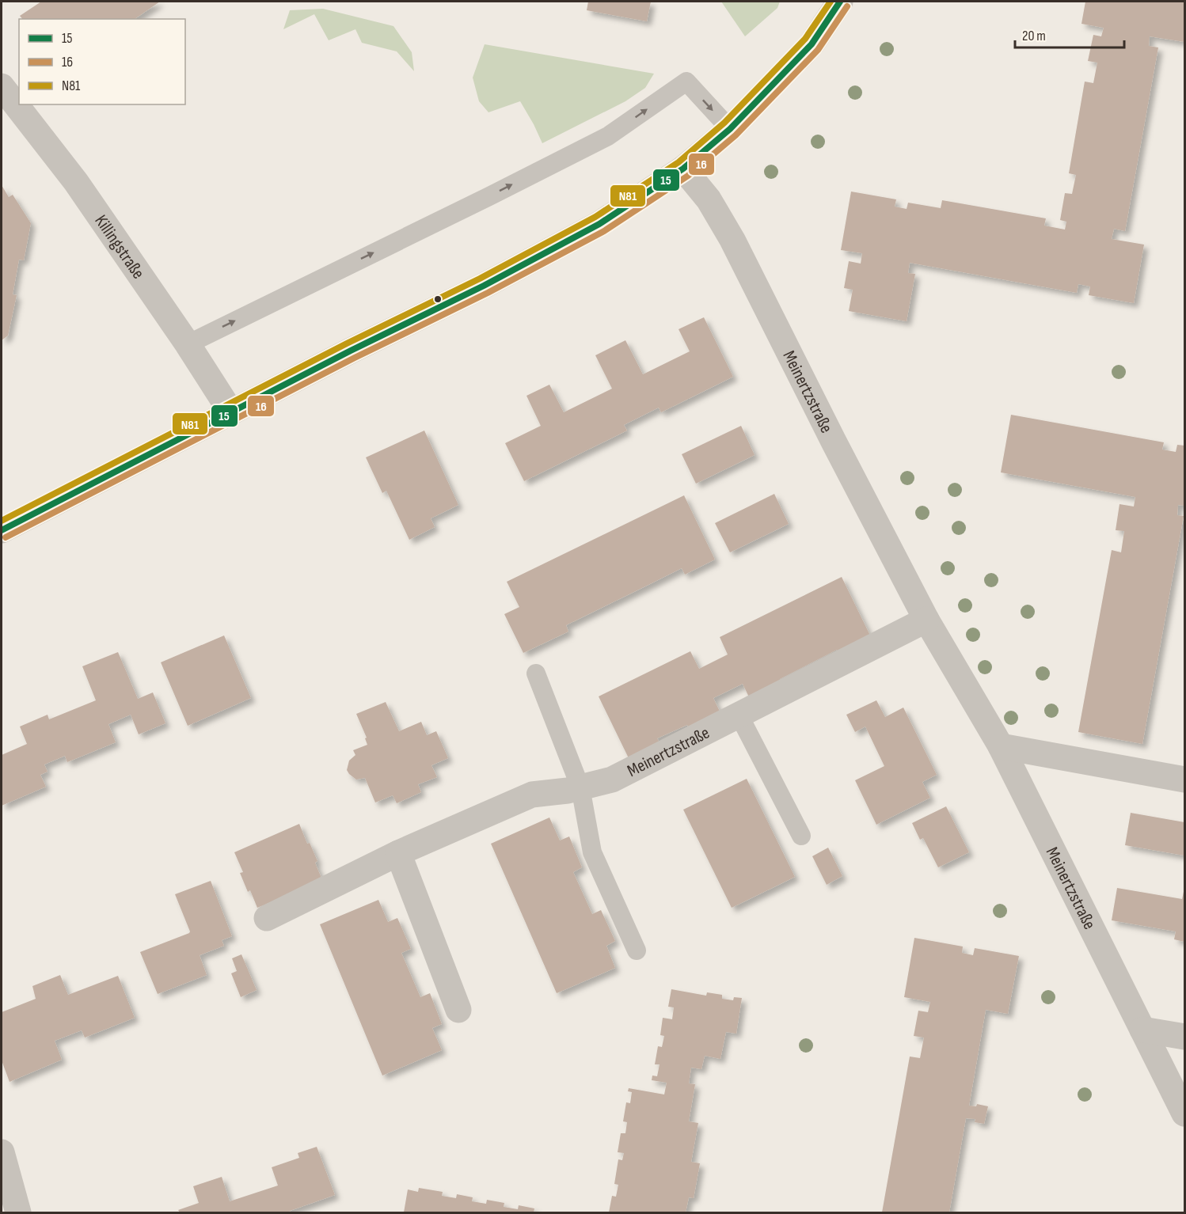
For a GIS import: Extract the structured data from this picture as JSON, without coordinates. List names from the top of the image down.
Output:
{
  "streets": {
    "street": ["Killingstraße", "Meinertzstraße"]
  },
  "lines": ["transit line 15", "transit line N81", "transit line 16"],
  "legend": ["15", "16", "N81"],
  "scale_bar": "20 m"
}
